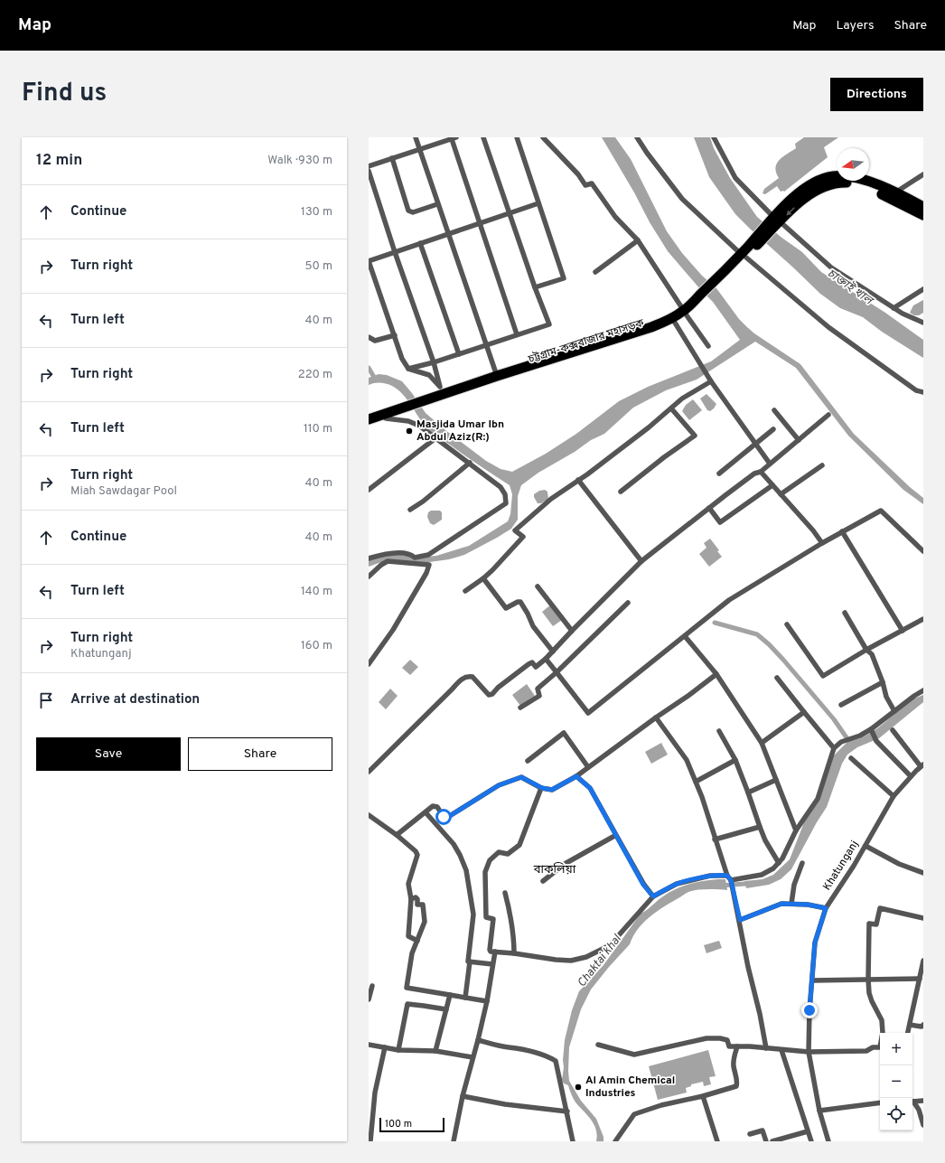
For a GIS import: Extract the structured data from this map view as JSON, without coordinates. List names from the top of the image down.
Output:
{
  "streets": {
    "highway": ["চট্টগ্রাম-কক্সবাজার মহাসড়ক"],
    "street": ["Khatunganj"]
  },
  "districts": ["বাকলিয়া"],
  "water": ["চাক্তাই খাল", "Chaktai khal"],
  "places": ["Masjida Umar Ibn Abdul Aziz(R:)", "Al Amin Chemical Industries"],
  "scale_bar": "100 m",
  "north": "left",
  "page": {
    "header": "Map",
    "nav": ["Map", "Layers", "Share"],
    "title": "Find us",
    "buttons": [
      "Directions",
      ["Save", "Share"]
    ],
    "heading": ["12 min", "Walk · 930 m"],
    "list": [
      ["Continue", "130 m"],
      ["Turn right", "50 m"],
      ["Turn left", "40 m"],
      ["Turn right", "220 m"],
      ["Turn left", "110 m"],
      ["Turn right", "Miah Sawdagar Pool", "40 m"],
      ["Continue", "40 m"],
      ["Turn left", "140 m"],
      ["Turn right", "Khatunganj", "160 m"],
      "Arrive at destination"
    ],
    "map_buttons": ["+", "−"],
    "scale": "100 m"
  }
}
